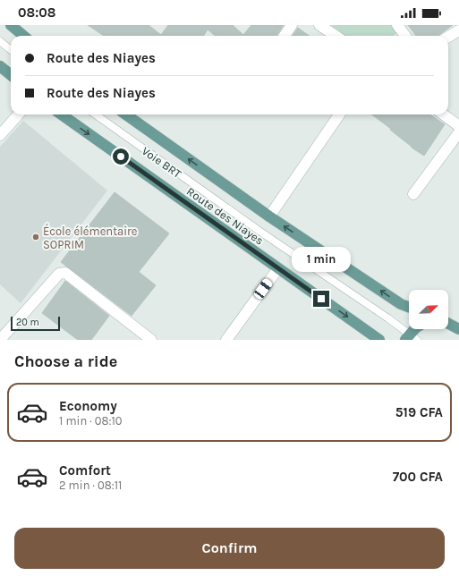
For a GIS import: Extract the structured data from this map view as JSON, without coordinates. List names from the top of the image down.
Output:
{
  "streets": {
    "main road": ["Route des Niayes"],
    "lane": ["Voie BRT"]
  },
  "places": ["École élémentaire SOPRIM"],
  "scale_bar": "20 m",
  "north": "top right",
  "page": {
    "status": "08:08",
    "banner": ["Route des Niayes", "Route des Niayes"],
    "bubble": "1 min",
    "scale": "20 m",
    "heading": "Choose a ride",
    "list": [
      {
        "name": "Economy",
        "note": "1 min · 08:10",
        "value": "519 CFA"
      },
      {
        "name": "Comfort",
        "note": "2 min · 08:11",
        "value": "700 CFA"
      }
    ],
    "buttons": "Confirm"
  }
}
